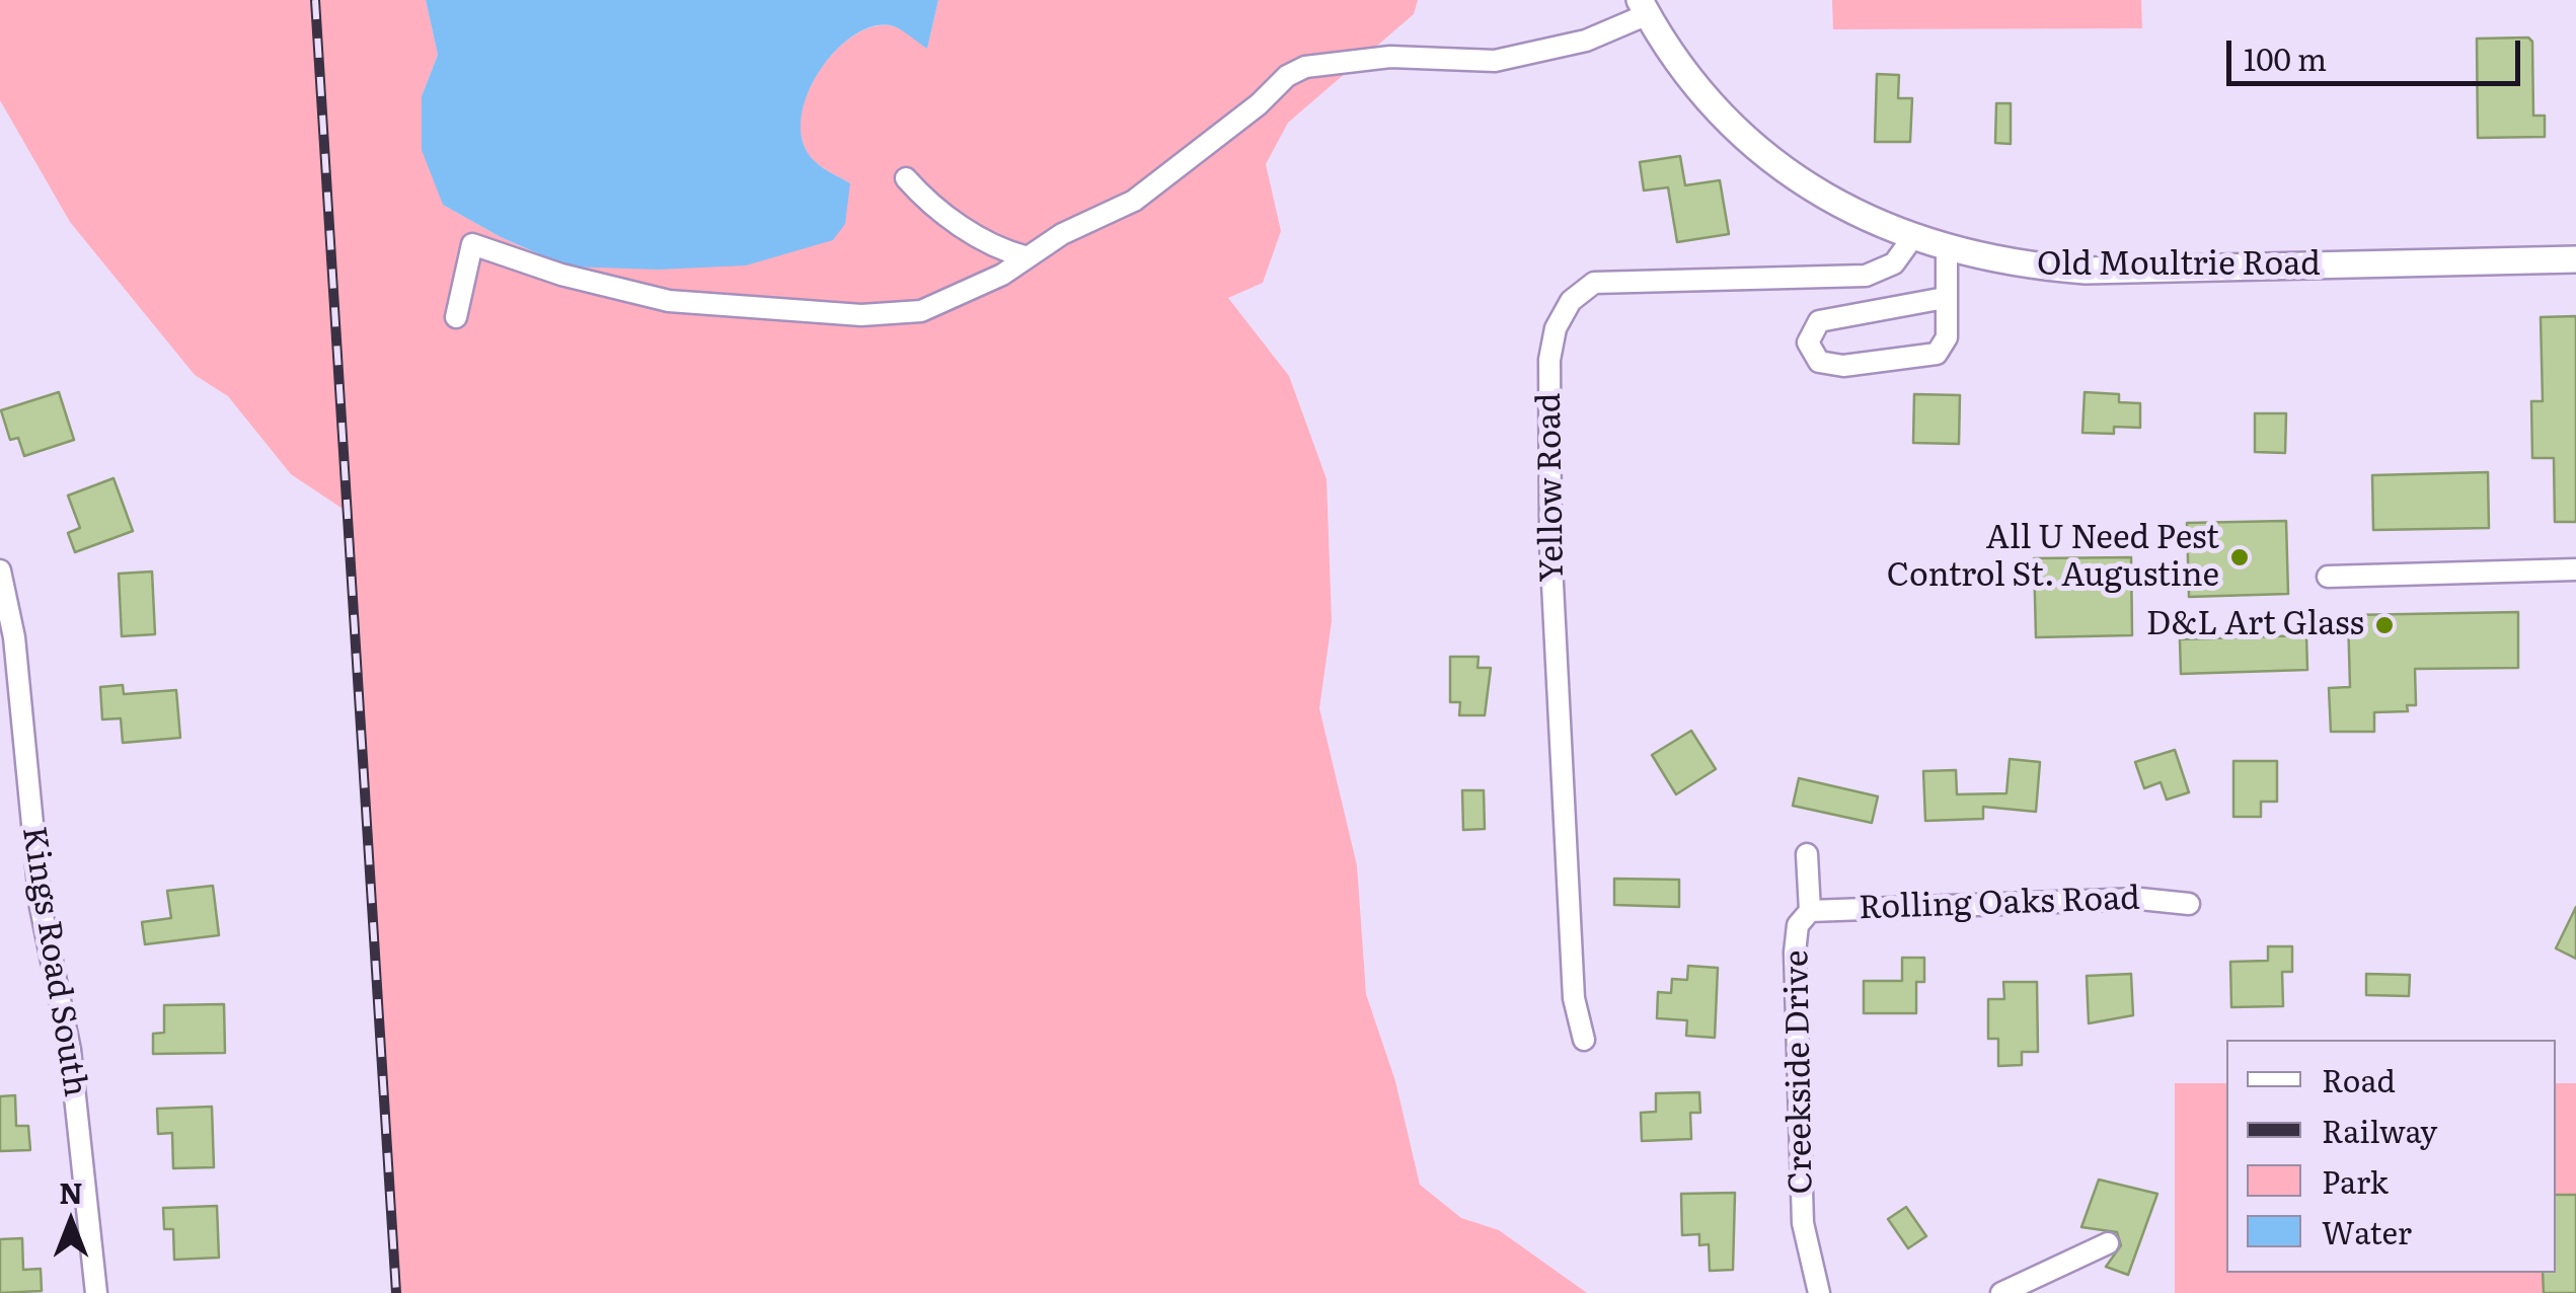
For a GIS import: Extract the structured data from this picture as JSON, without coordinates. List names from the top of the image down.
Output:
{
  "streets": {
    "main road": ["Old Moultrie Road"],
    "street": [
      "Yellow Road",
      "Rolling Oaks Road",
      "Kings Road South",
      "Creekside Drive"
    ]
  },
  "crossings": [
    ["Old Moultrie Road", "Yellow Road"],
    ["Rolling Oaks Road", "Creekside Drive"]
  ],
  "places": ["All U Need Pest Control St. Augustine", "D&L Art Glass"],
  "legend": [
    "Road",
    "Railway",
    "Park",
    "Water"
  ],
  "scale_bar": "100 m",
  "north": "top"
}
